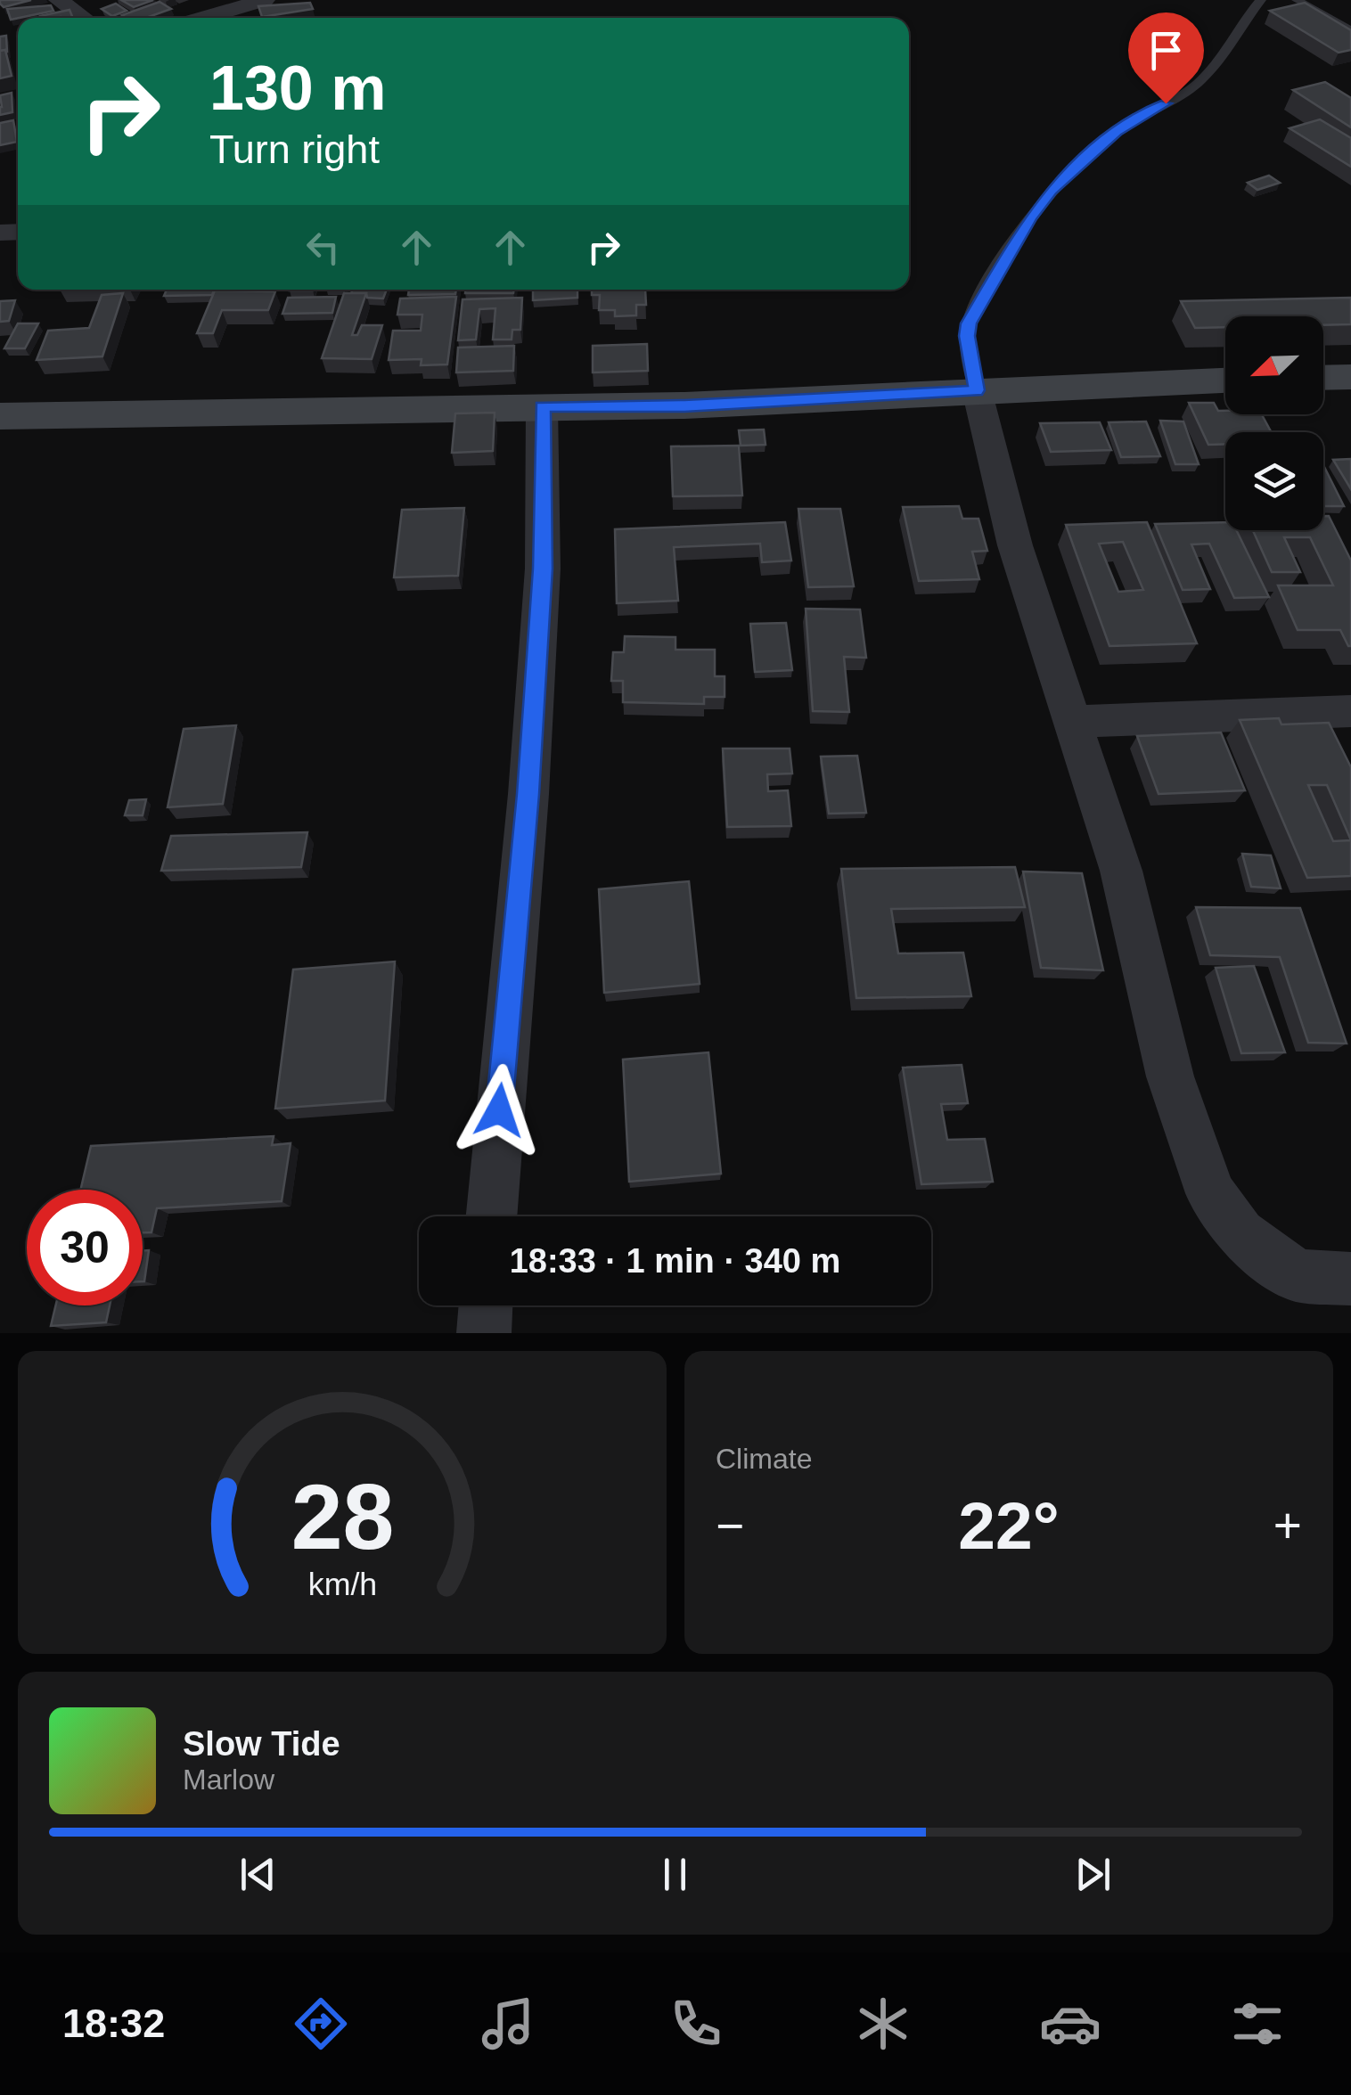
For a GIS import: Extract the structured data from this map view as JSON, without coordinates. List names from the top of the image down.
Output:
{
  "north": "bottom left",
  "page": {
    "turn": ["130 m", "Turn right"],
    "limit": "30",
    "trip": "18:33 · 1 min · 340 m",
    "tile": "Climate",
    "heat": ["−", "22°", "+"],
    "song": ["Slow Tide", "Marlow"],
    "tabs": "18:32",
    "gauge": ["28", "km/h"]
  }
}
